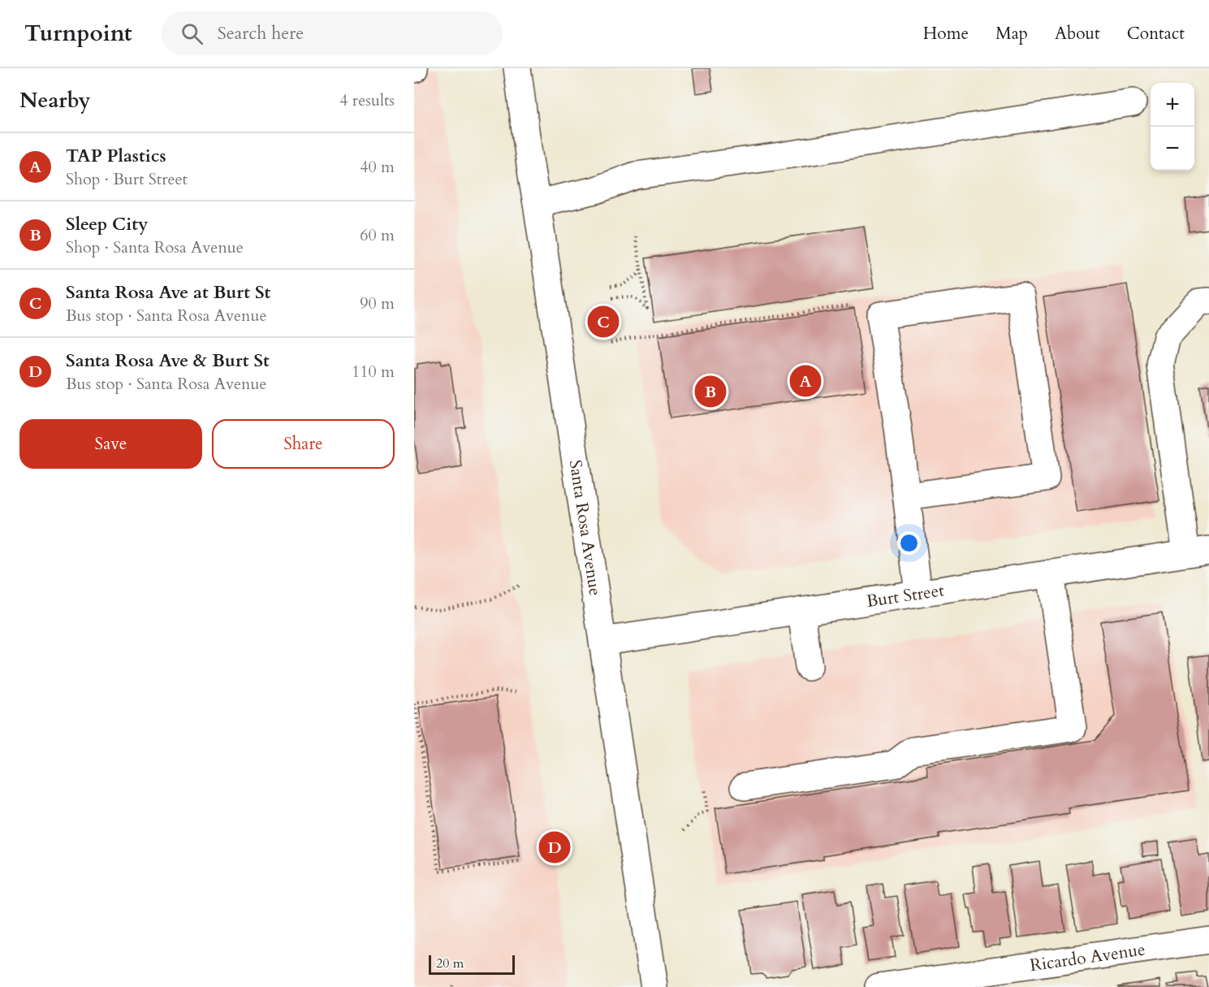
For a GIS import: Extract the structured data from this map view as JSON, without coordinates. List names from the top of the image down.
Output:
{
  "streets": {
    "street": ["Santa Rosa Avenue", "Burt Street", "Ricardo Avenue"]
  },
  "crossings": [
    ["Santa Rosa Avenue", "Burt Street"]
  ],
  "scale_bar": "20 m",
  "page": {
    "header": "Turnpoint",
    "search": "Search here",
    "nav": [
      "Home",
      "Map",
      "About",
      "Contact"
    ],
    "heading": ["Nearby", "4 results"],
    "map_buttons": ["+", "−"],
    "list": [
      {
        "mark": "A",
        "name": "TAP Plastics",
        "note": "Shop · Burt Street",
        "value": "40 m"
      },
      {
        "mark": "B",
        "name": "Sleep City",
        "note": "Shop · Santa Rosa Avenue",
        "value": "60 m"
      },
      {
        "mark": "C",
        "name": "Santa Rosa Ave at Burt St",
        "note": "Bus stop · Santa Rosa Avenue",
        "value": "90 m"
      },
      {
        "mark": "D",
        "name": "Santa Rosa Ave & Burt St",
        "note": "Bus stop · Santa Rosa Avenue",
        "value": "110 m"
      }
    ],
    "pins": [
      "C",
      "A",
      "B",
      "D"
    ],
    "buttons": ["Save", "Share"],
    "scale": "20 m"
  }
}
